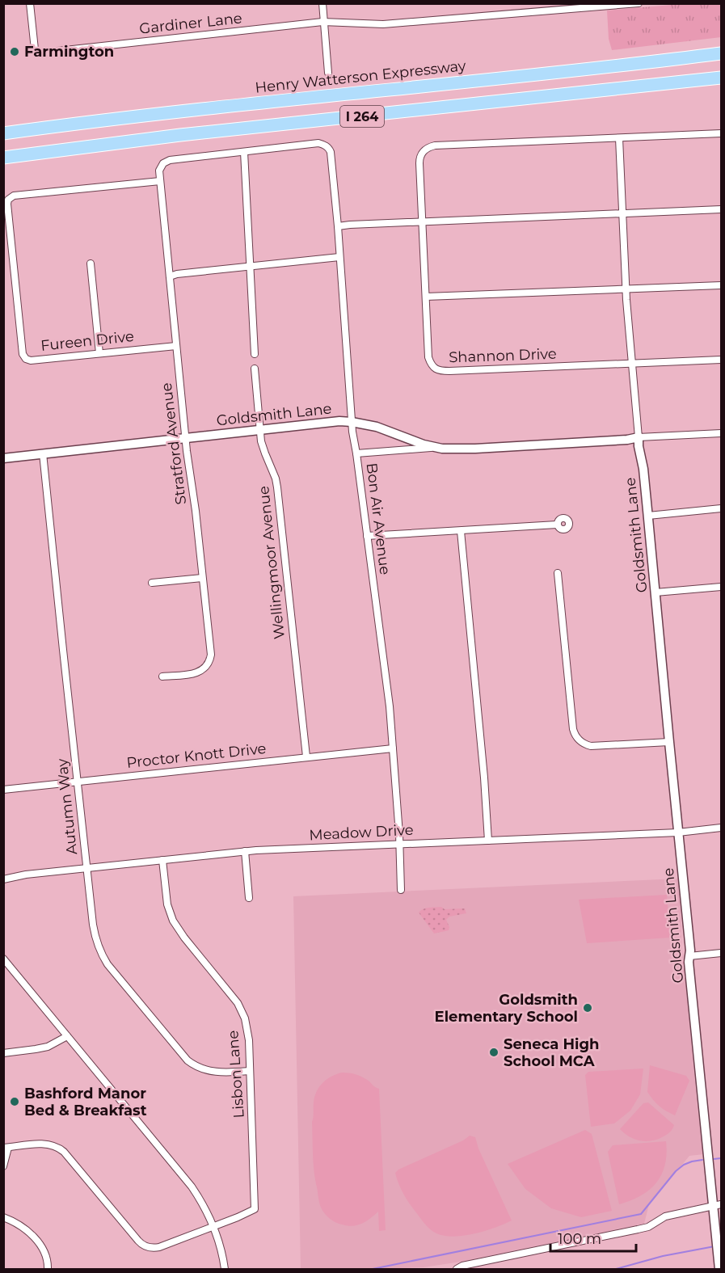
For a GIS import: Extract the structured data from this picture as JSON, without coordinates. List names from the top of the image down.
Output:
{
  "streets": {
    "highway": ["Henry Watterson Expressway", "I 264"],
    "street": [
      "Gardiner Lane",
      "Fureen Drive",
      "Shannon Drive",
      "Goldsmith Lane",
      "Stratford Avenue",
      "Bon Air Avenue",
      "Wellingmoor Avenue",
      "Proctor Knott Drive",
      "Autumn Way",
      "Meadow Drive",
      "Lisbon Lane"
    ]
  },
  "crossings": [
    ["Fureen Drive", "Stratford Avenue"],
    ["Goldsmith Lane", "Stratford Avenue"],
    ["Goldsmith Lane", "Bon Air Avenue"],
    ["Goldsmith Lane", "Wellingmoor Avenue"],
    ["Goldsmith Lane", "Autumn Way"],
    ["Goldsmith Lane", "Meadow Drive"],
    ["Stratford Avenue", "Bon Air Avenue"],
    ["Bon Air Avenue", "Proctor Knott Drive"],
    ["Bon Air Avenue", "Meadow Drive"],
    ["Wellingmoor Avenue", "Proctor Knott Drive"],
    ["Proctor Knott Drive", "Autumn Way"],
    ["Autumn Way", "Meadow Drive"],
    ["Autumn Way", "Lisbon Lane"],
    ["Meadow Drive", "Lisbon Lane"]
  ],
  "places": [
    "Farmington",
    "Goldsmith Elementary School",
    "Seneca High School MCA",
    "Bashford Manor Bed & Breakfast"
  ],
  "scale_bar": "100 m"
}
